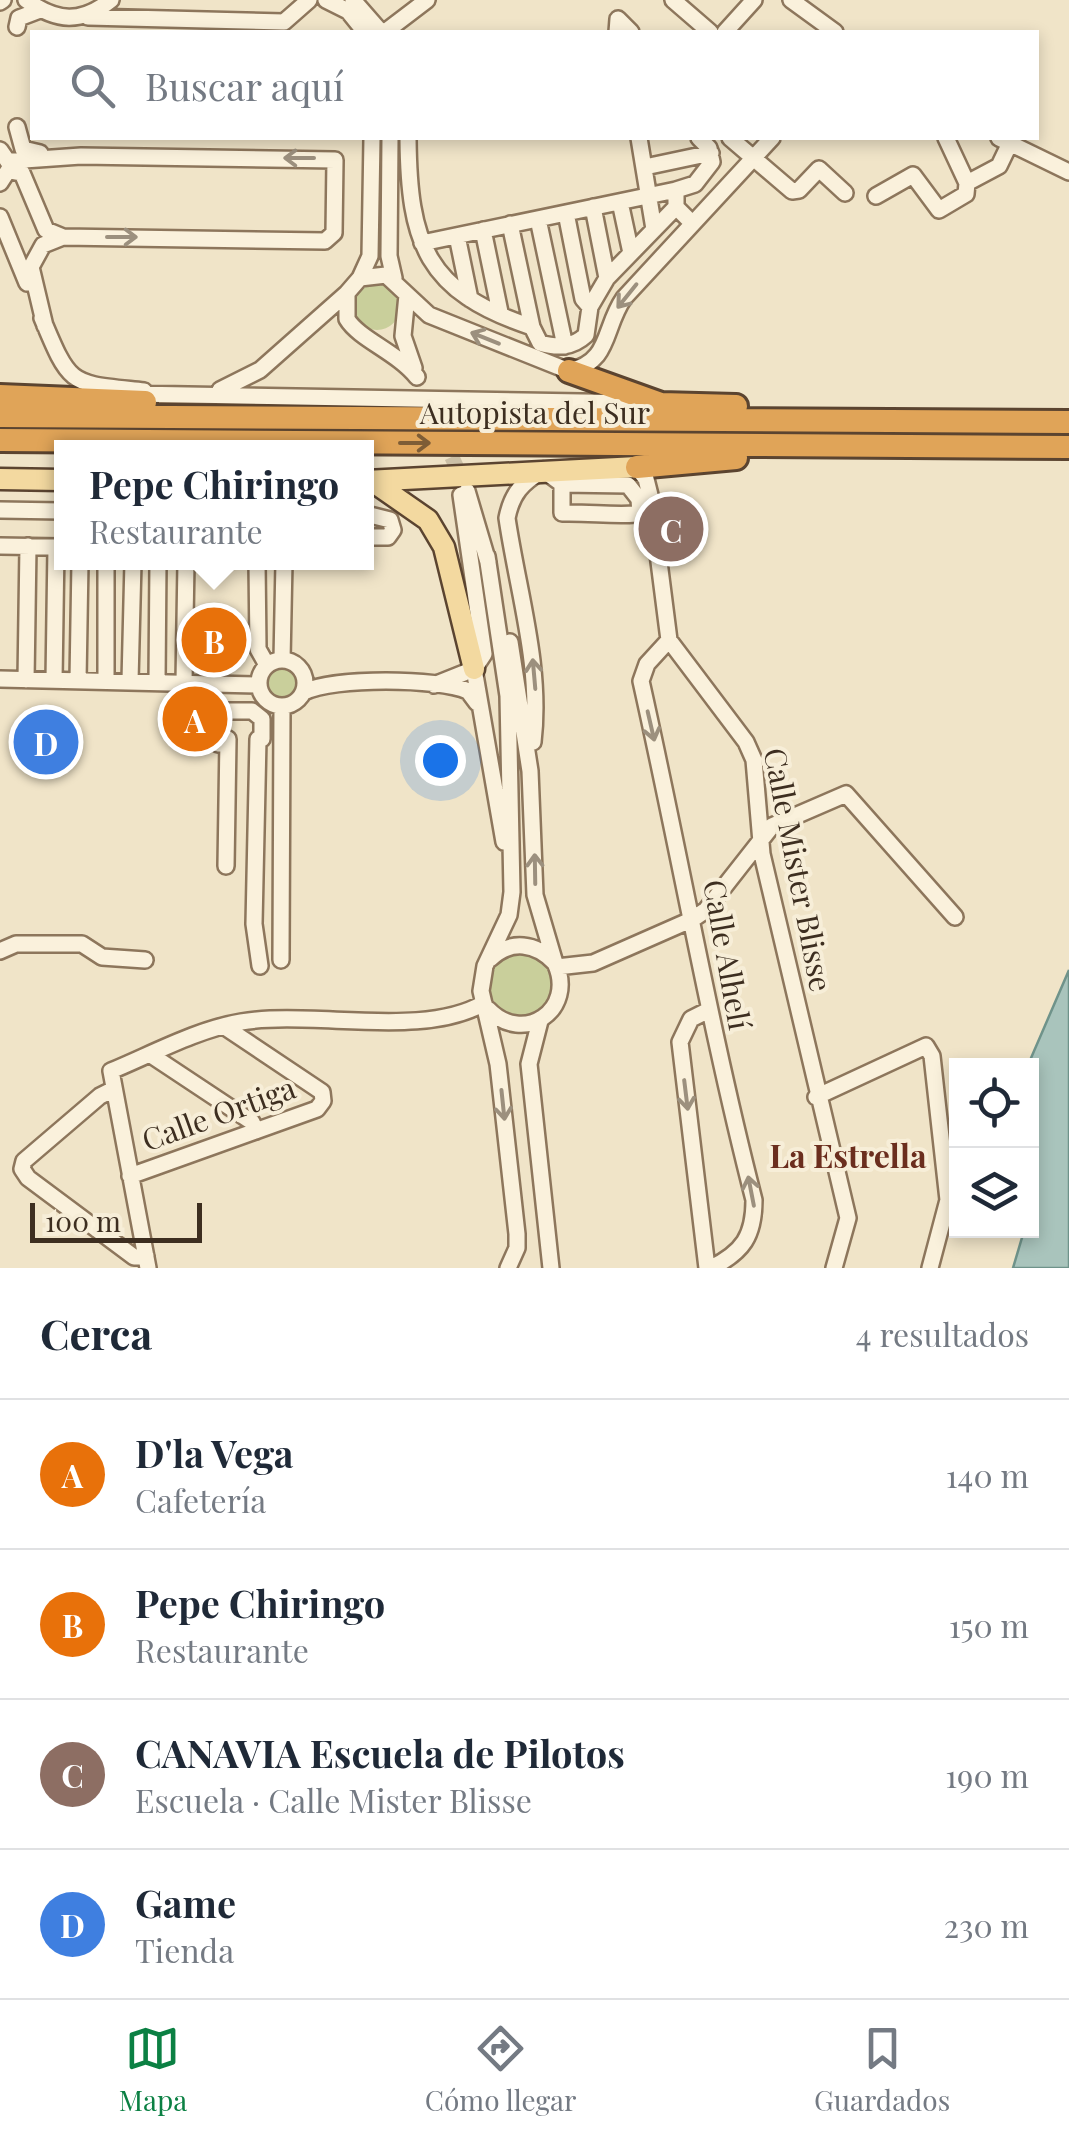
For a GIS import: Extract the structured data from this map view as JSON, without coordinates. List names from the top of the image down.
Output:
{
  "streets": {
    "highway": ["Autopista del Sur"],
    "street": ["Calle Mister Blisse", "Calle Alhelí", "Calle Ortiga"]
  },
  "crossings": [
    ["Calle Mister Blisse", "Calle Alhelí"]
  ],
  "districts": ["La Estrella"],
  "scale_bar": "100 m",
  "page": {
    "search": "Buscar aquí",
    "popup": ["Pepe Chiringo", "Restaurante"],
    "pins": [
      "C",
      "B",
      "A",
      "D"
    ],
    "scale": "100 m",
    "heading": ["Cerca", "4 resultados"],
    "list": [
      {
        "mark": "A",
        "name": "D'la Vega",
        "note": "Cafetería",
        "value": "140 m"
      },
      {
        "mark": "B",
        "name": "Pepe Chiringo",
        "note": "Restaurante",
        "value": "150 m"
      },
      {
        "mark": "C",
        "name": "CANAVIA Escuela de Pilotos",
        "note": "Escuela · Calle Mister Blisse",
        "value": "190 m"
      },
      {
        "mark": "D",
        "name": "Game",
        "note": "Tienda",
        "value": "230 m"
      }
    ],
    "nav": ["Mapa", "Cómo llegar", "Guardados"]
  }
}
